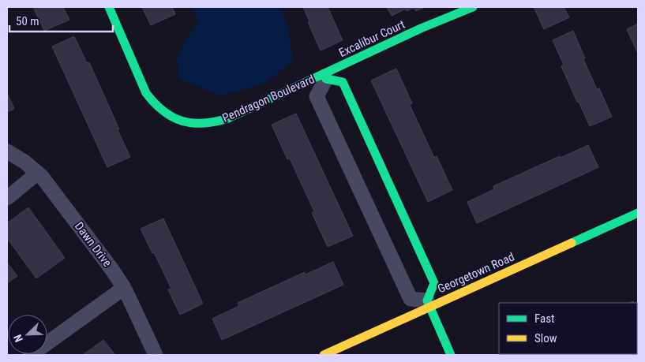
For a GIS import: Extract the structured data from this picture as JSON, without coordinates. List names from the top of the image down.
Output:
{
  "streets": {
    "street": [
      "Excalibur Court",
      "Pendragon Boulevard",
      "Dawn Drive",
      "Georgetown Road"
    ]
  },
  "crossings": [
    ["Excalibur Court", "Pendragon Boulevard"],
    ["Pendragon Boulevard", "Georgetown Road"]
  ],
  "legend": ["Fast", "Slow"],
  "scale_bar": "50 m",
  "north": "bottom left"
}
